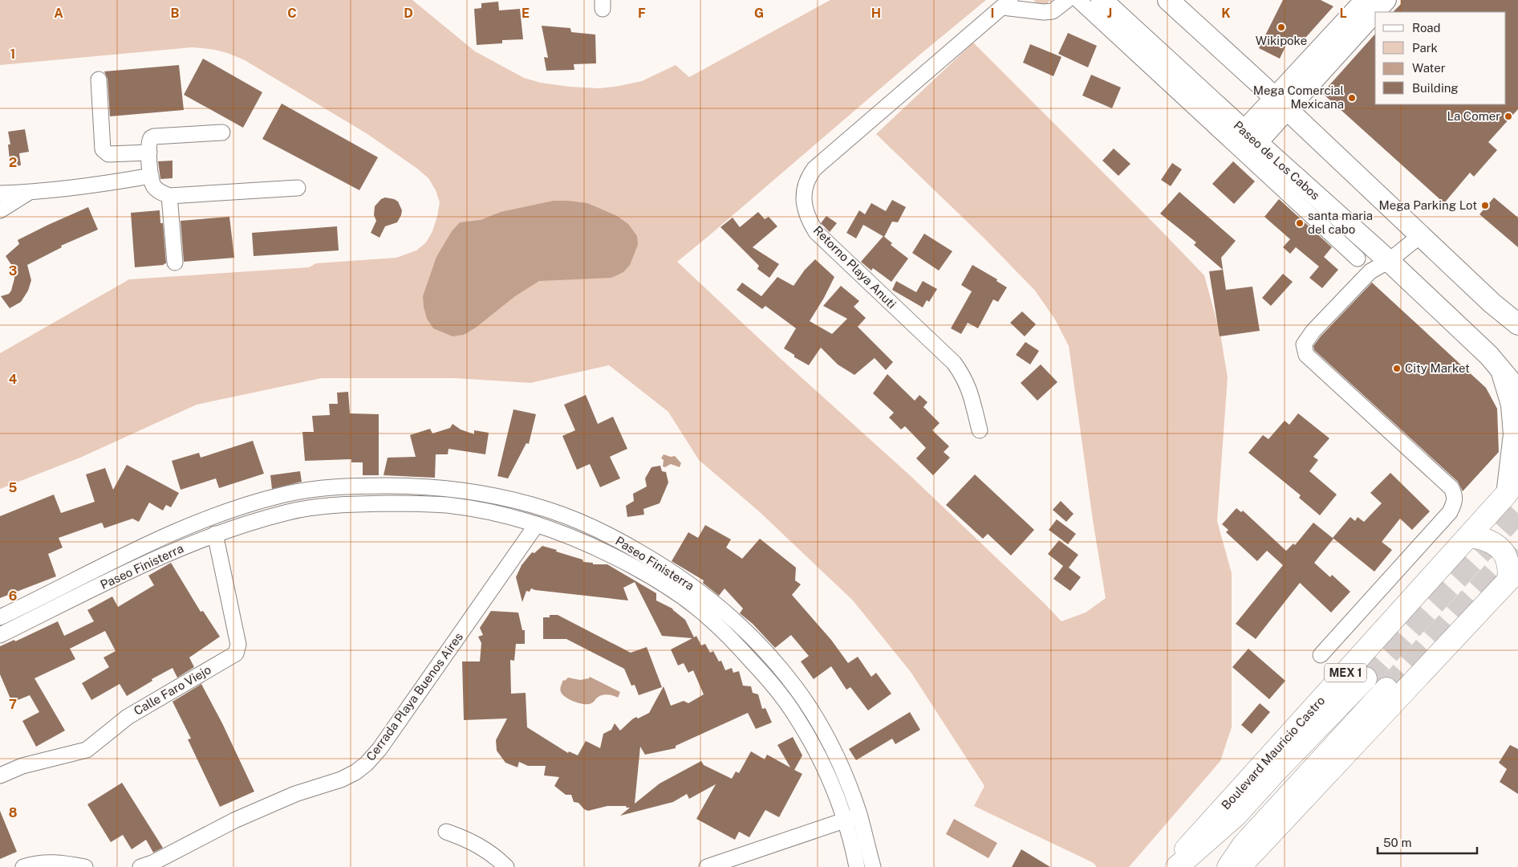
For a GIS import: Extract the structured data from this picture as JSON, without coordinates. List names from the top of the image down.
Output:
{
  "streets": {
    "main road": ["Paseo de Los Cabos", "MEX 1", "Boulevard Mauricio Castro"],
    "street": [
      "Retorno Playa Anuti",
      "Paseo Finisterra",
      "Calle Faro Viejo",
      "Cerrada Playa Buenos Aires"
    ]
  },
  "crossings": [
    ["Paseo Finisterra", "Calle Faro Viejo"],
    ["Paseo Finisterra", "Cerrada Playa Buenos Aires"]
  ],
  "places": [
    "Wikipoke",
    "Mega Comercial Mexicana",
    "La Comer",
    "Mega Parking Lot",
    "santa maria del cabo",
    "City Market"
  ],
  "legend": [
    "Road",
    "Park",
    "Water",
    "Building"
  ],
  "scale_bar": "50 m",
  "grid": {
    "columns": [
      "A",
      "B",
      "C",
      "D",
      "E",
      "F",
      "G",
      "H",
      "I",
      "J",
      "K",
      "L"
    ],
    "rows": [
      "1",
      "2",
      "3",
      "4",
      "5",
      "6",
      "7",
      "8"
    ]
  }
}
